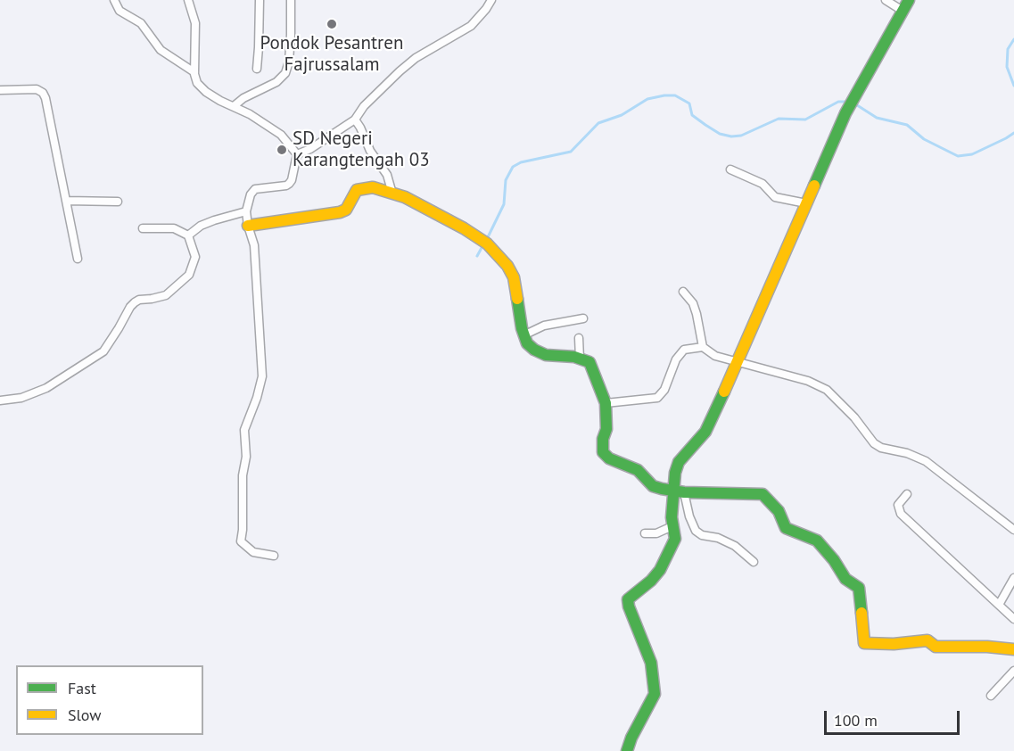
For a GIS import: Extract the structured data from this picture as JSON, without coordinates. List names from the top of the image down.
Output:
{
  "places": ["Pondok Pesantren Fajrussalam", "SD Negeri Karangtengah 03"],
  "legend": ["Fast", "Slow"],
  "scale_bar": "100 m"
}
